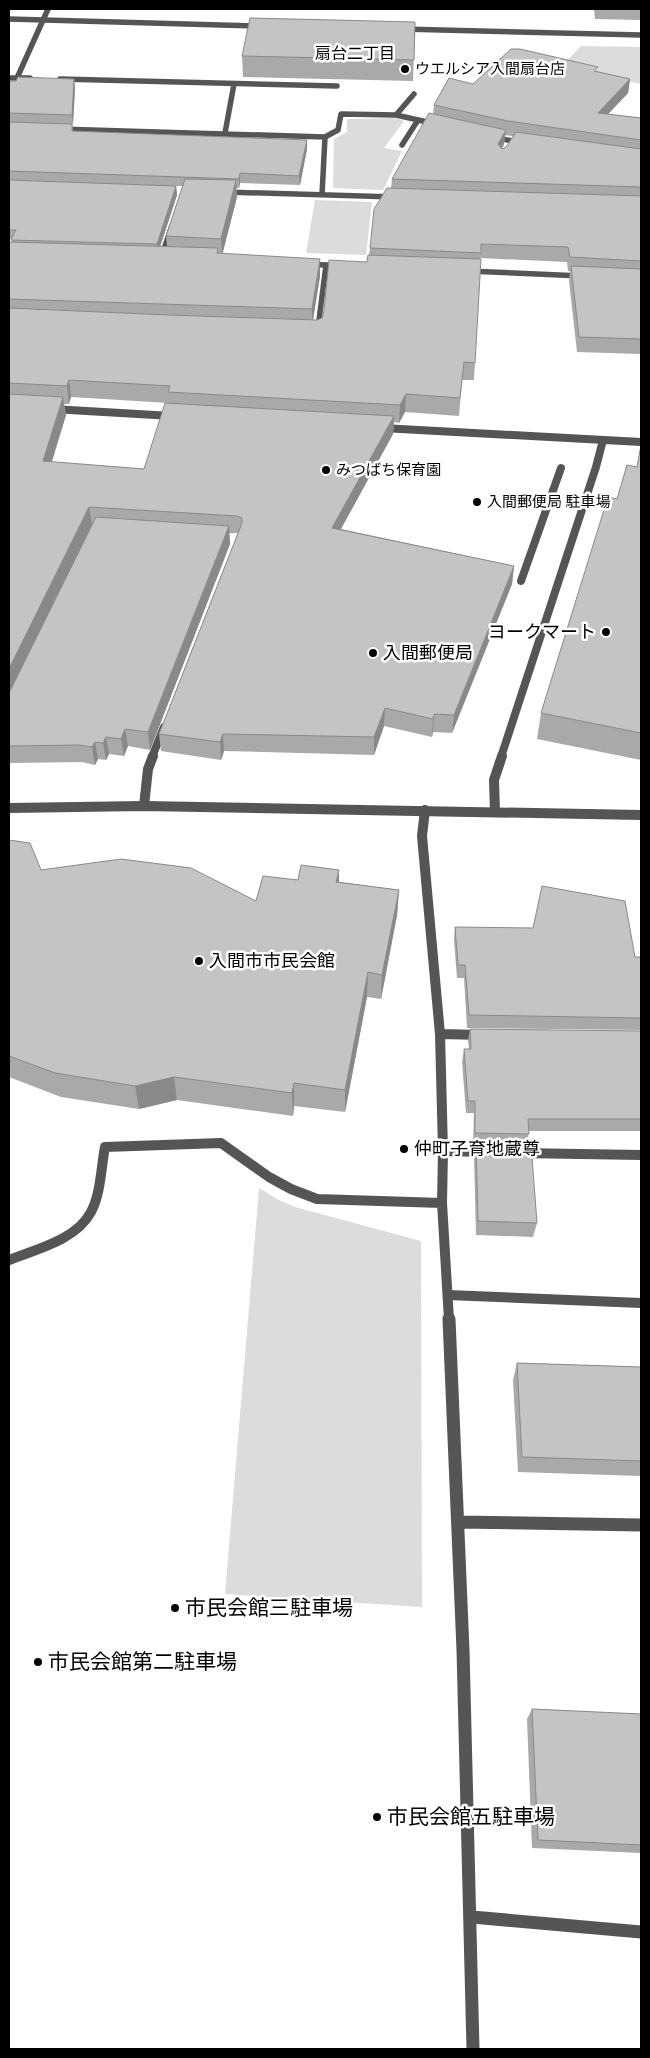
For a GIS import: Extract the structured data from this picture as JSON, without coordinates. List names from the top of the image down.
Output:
{
  "districts": ["扇台二丁目"],
  "places": [
    "ウエルシア入間扇台店",
    "みつばち保育園",
    "入間郵便局 駐車場",
    "ヨークマート",
    "入間郵便局",
    "入間市市民会館",
    "仲町子育地蔵尊",
    "市民会館三駐車場",
    "市民会館第二駐車場",
    "市民会館五駐車場"
  ]
}
